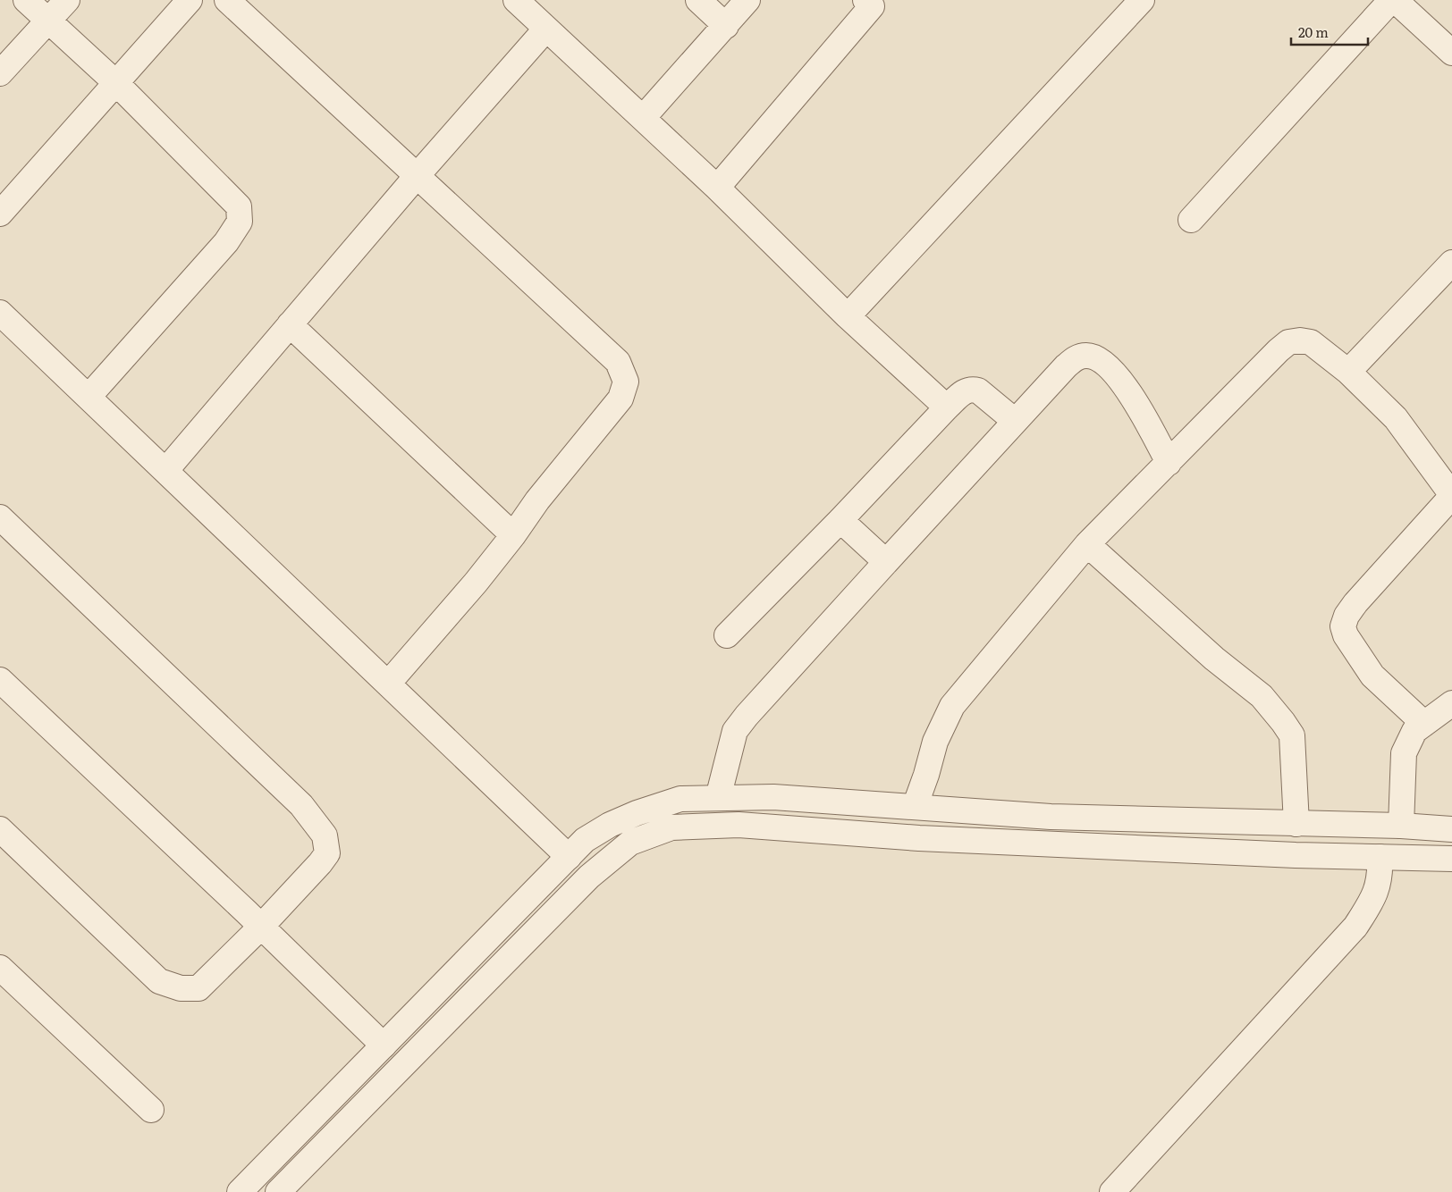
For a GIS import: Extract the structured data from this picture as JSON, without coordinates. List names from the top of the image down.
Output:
{
  "scale_bar": "20 m"
}
